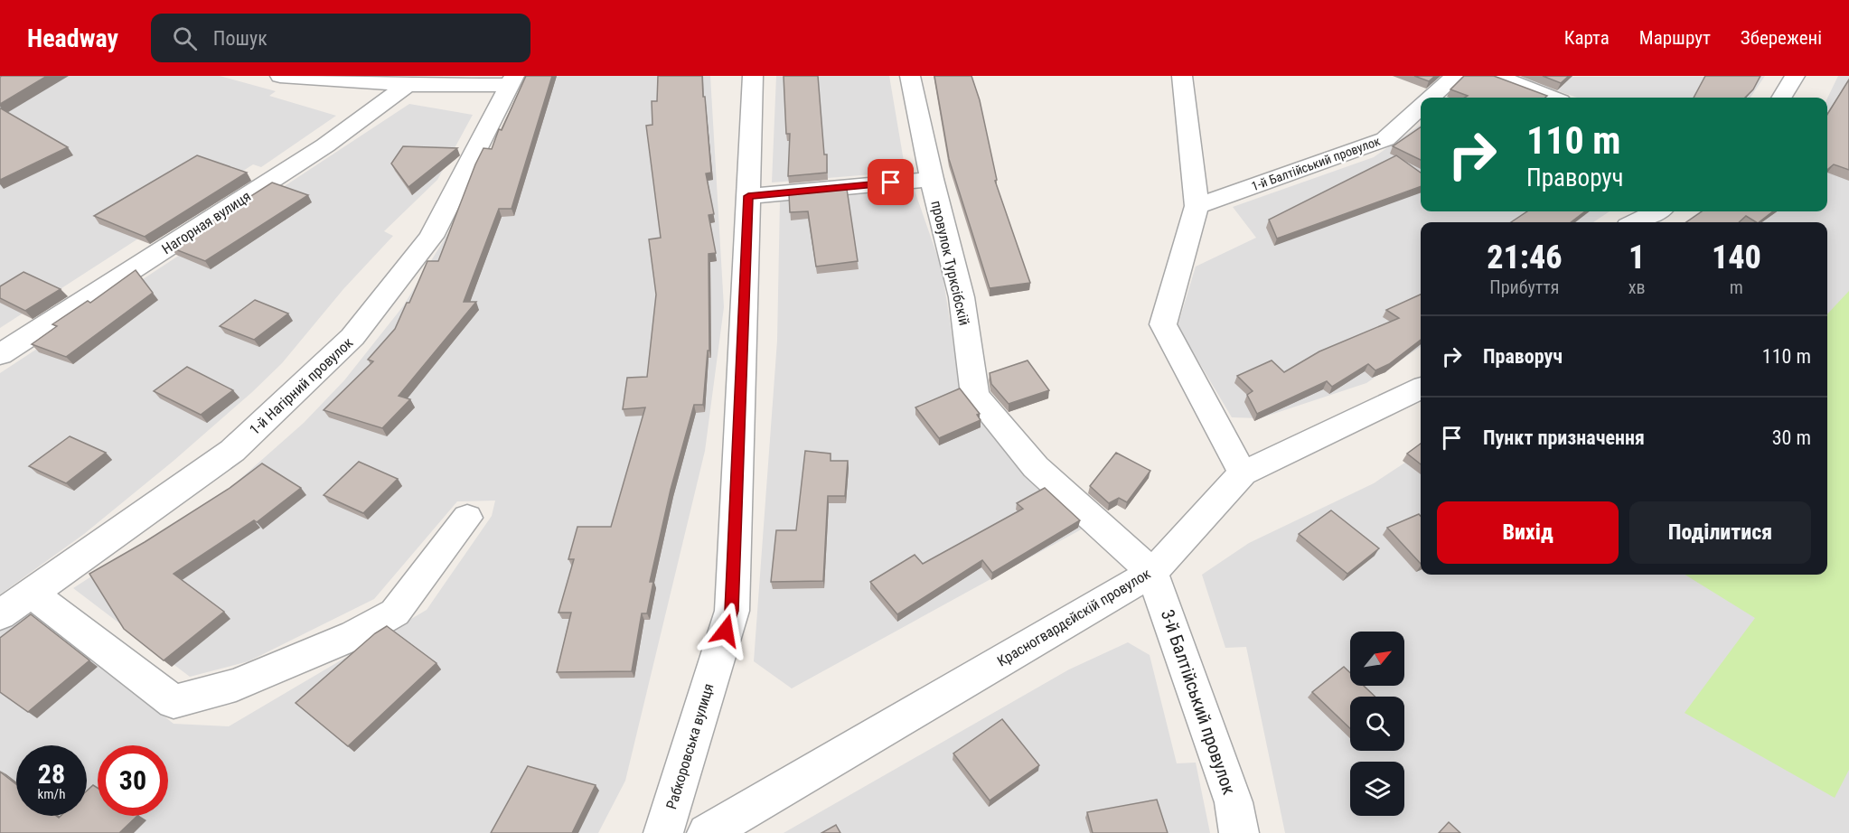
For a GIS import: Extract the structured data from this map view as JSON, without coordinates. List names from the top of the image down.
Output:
{
  "streets": {
    "street": [
      "1-й Балтійський провулок",
      "Нагорная вулиця",
      "провулок Турксібскій",
      "1-й Нагірний провулок",
      "Красногвардєйскій провулок",
      "3-й Балтійський провулок",
      "Рабкоровська вулиця"
    ]
  },
  "crossings": [
    ["провулок Турксібскій", "Красногвардєйскій провулок"],
    ["провулок Турксібскій", "3-й Балтійський провулок"],
    ["Красногвардєйскій провулок", "3-й Балтійський провулок"]
  ],
  "north": "top right",
  "page": {
    "header": "Headway",
    "search": "Пошук",
    "nav": ["Карта", "Маршрут", "Збережені"],
    "turn": ["110 m", "Праворуч"],
    "eta": [
      "21:46",
      "Прибуття",
      "1",
      "хв",
      "140",
      "m"
    ],
    "list": [
      {
        "name": "Праворуч",
        "value": "110 m"
      },
      {
        "name": "Пункт призначення",
        "value": "30 m"
      }
    ],
    "buttons": ["Вихід", "Поділитися"],
    "speed": "28 km/h",
    "limit": "30"
  }
}
